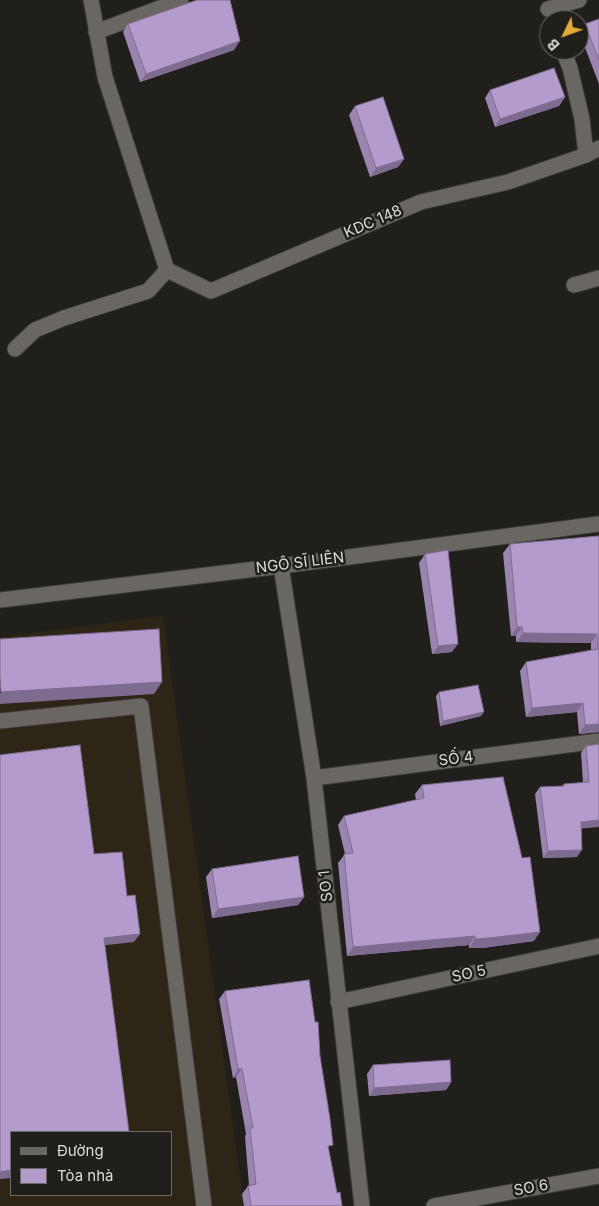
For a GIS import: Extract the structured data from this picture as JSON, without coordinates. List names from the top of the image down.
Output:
{
  "streets": {
    "street": [
      "KDC 148",
      "NGÔ SĨ LIÊN",
      "SỐ 4",
      "SO 1",
      "SO 5",
      "SO 6"
    ]
  },
  "crossings": [
    ["NGÔ SĨ LIÊN", "SO 1"],
    ["SỐ 4", "SO 1"],
    ["SO 1", "SO 5"]
  ],
  "legend": ["Đường", "Tòa nhà"],
  "north": "bottom left"
}
